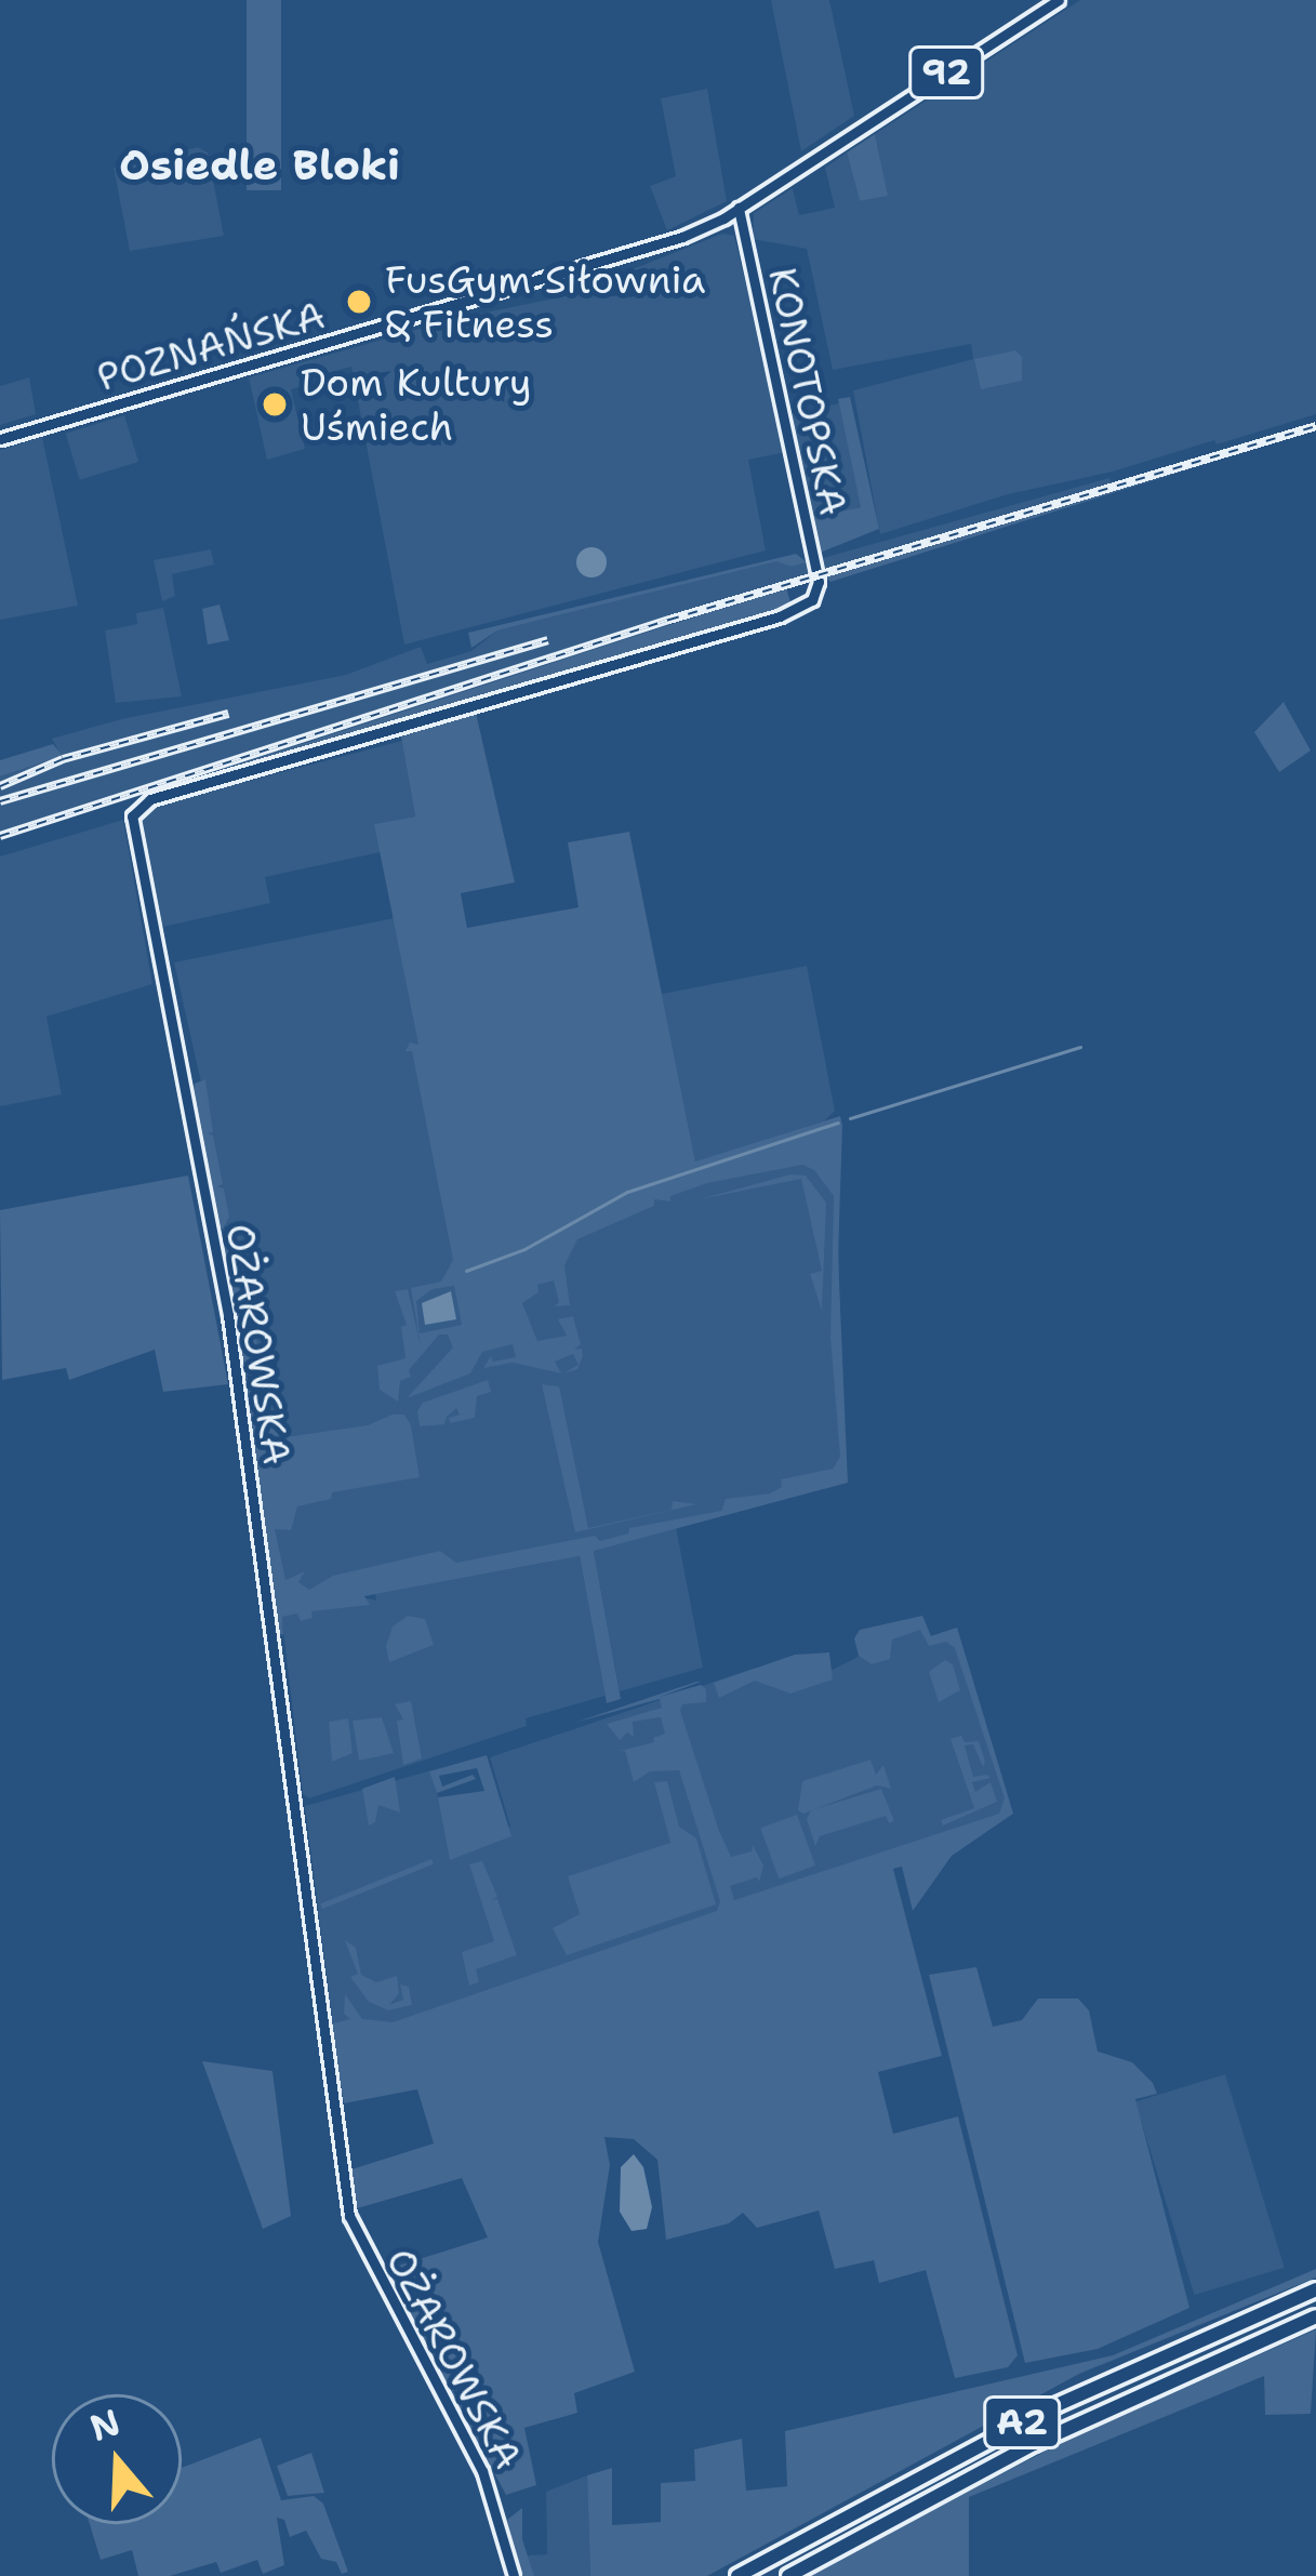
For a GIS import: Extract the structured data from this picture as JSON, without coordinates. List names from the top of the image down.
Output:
{
  "streets": {
    "highway": ["A2"],
    "main road": [
      "92",
      "POZNAŃSKA",
      "KONOTOPSKA",
      "OŻAROWSKA"
    ]
  },
  "crossings": [
    ["POZNAŃSKA", "KONOTOPSKA"],
    ["KONOTOPSKA", "OŻAROWSKA"]
  ],
  "districts": ["Osiedle Bloki"],
  "places": ["FusGym Siłownia & Fitness", "Dom Kultury Uśmiech"],
  "north": "top"
}
